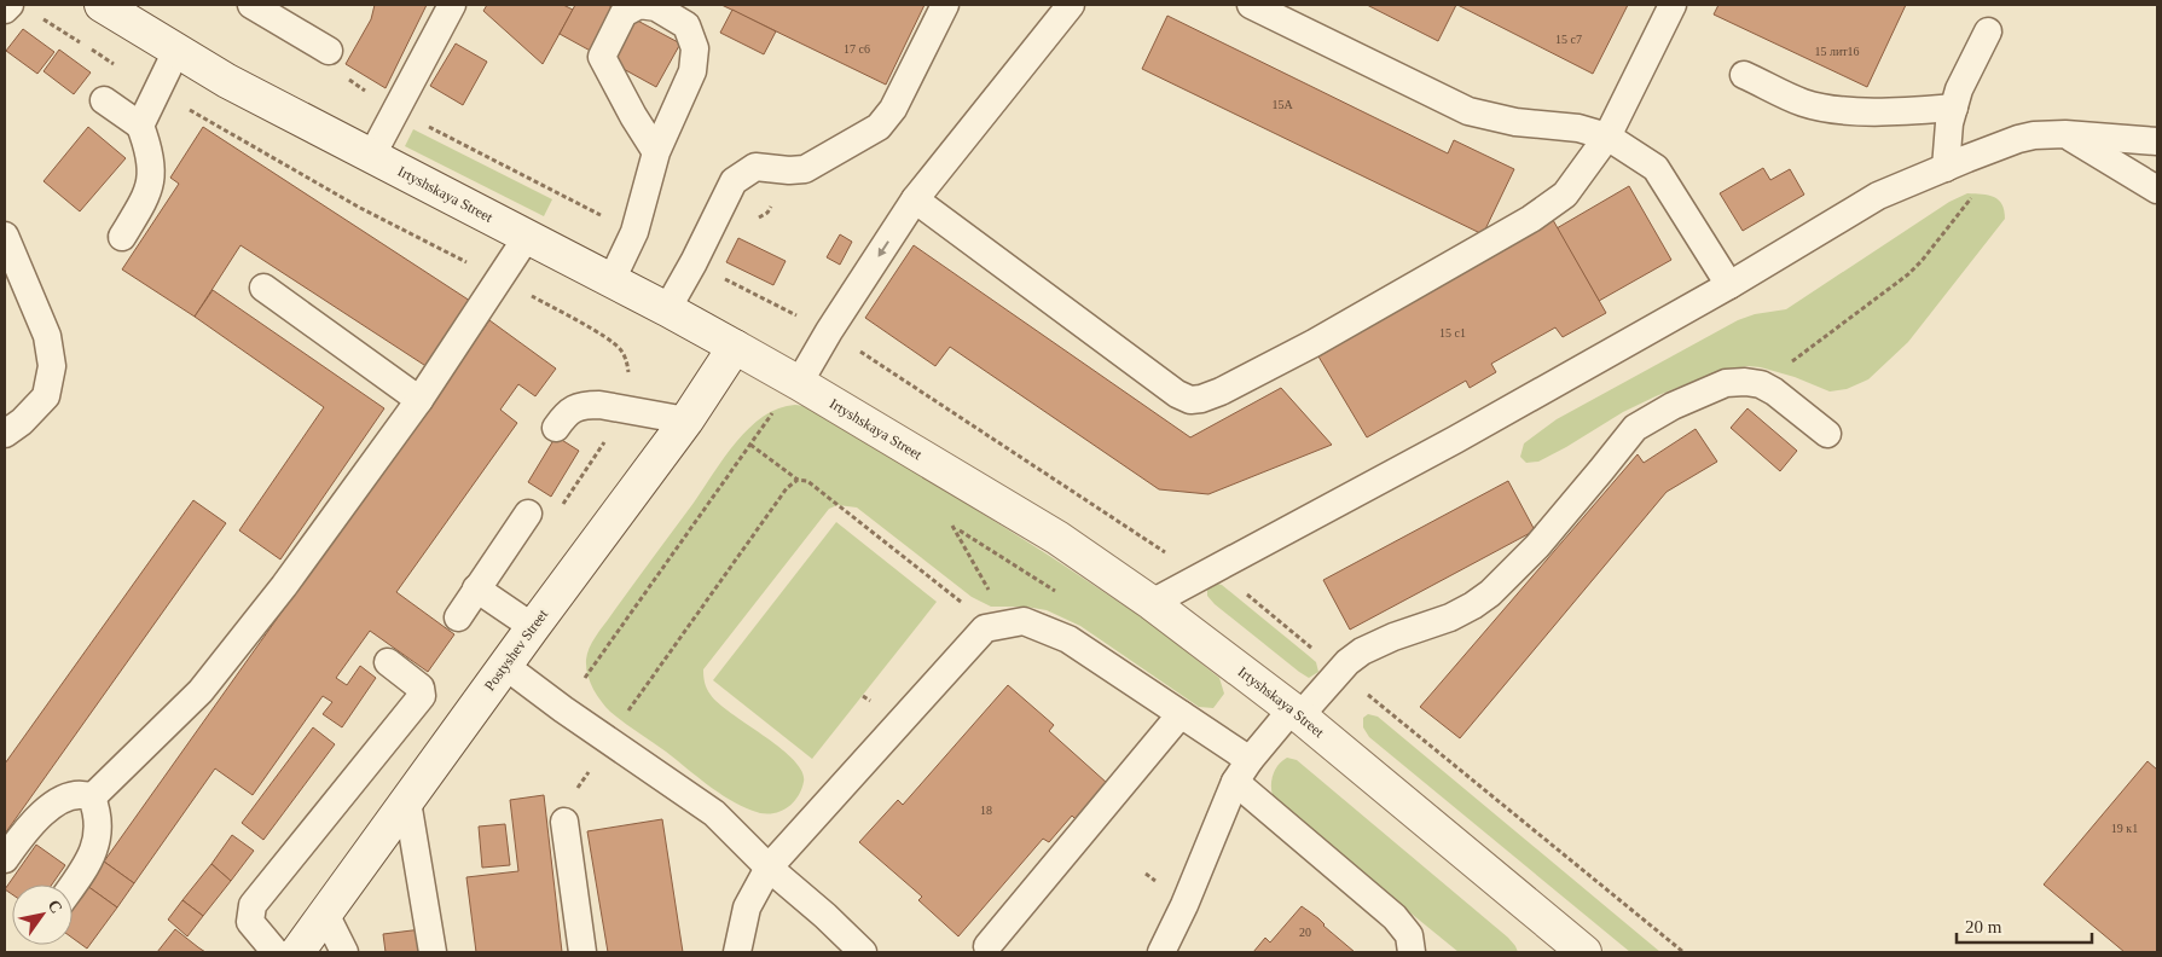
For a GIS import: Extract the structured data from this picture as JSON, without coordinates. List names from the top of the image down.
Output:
{
  "streets": {
    "main road": ["Irtyshskaya Street", "Postyshev Street"]
  },
  "crossings": [
    ["Irtyshskaya Street", "Postyshev Street"]
  ],
  "house_numbers": [
    "15 с7",
    "17 с6",
    "15 лит16",
    "15А",
    "15 с1",
    "18",
    "19 к1",
    "20"
  ],
  "scale_bar": "20 m",
  "north": "top right"
}
